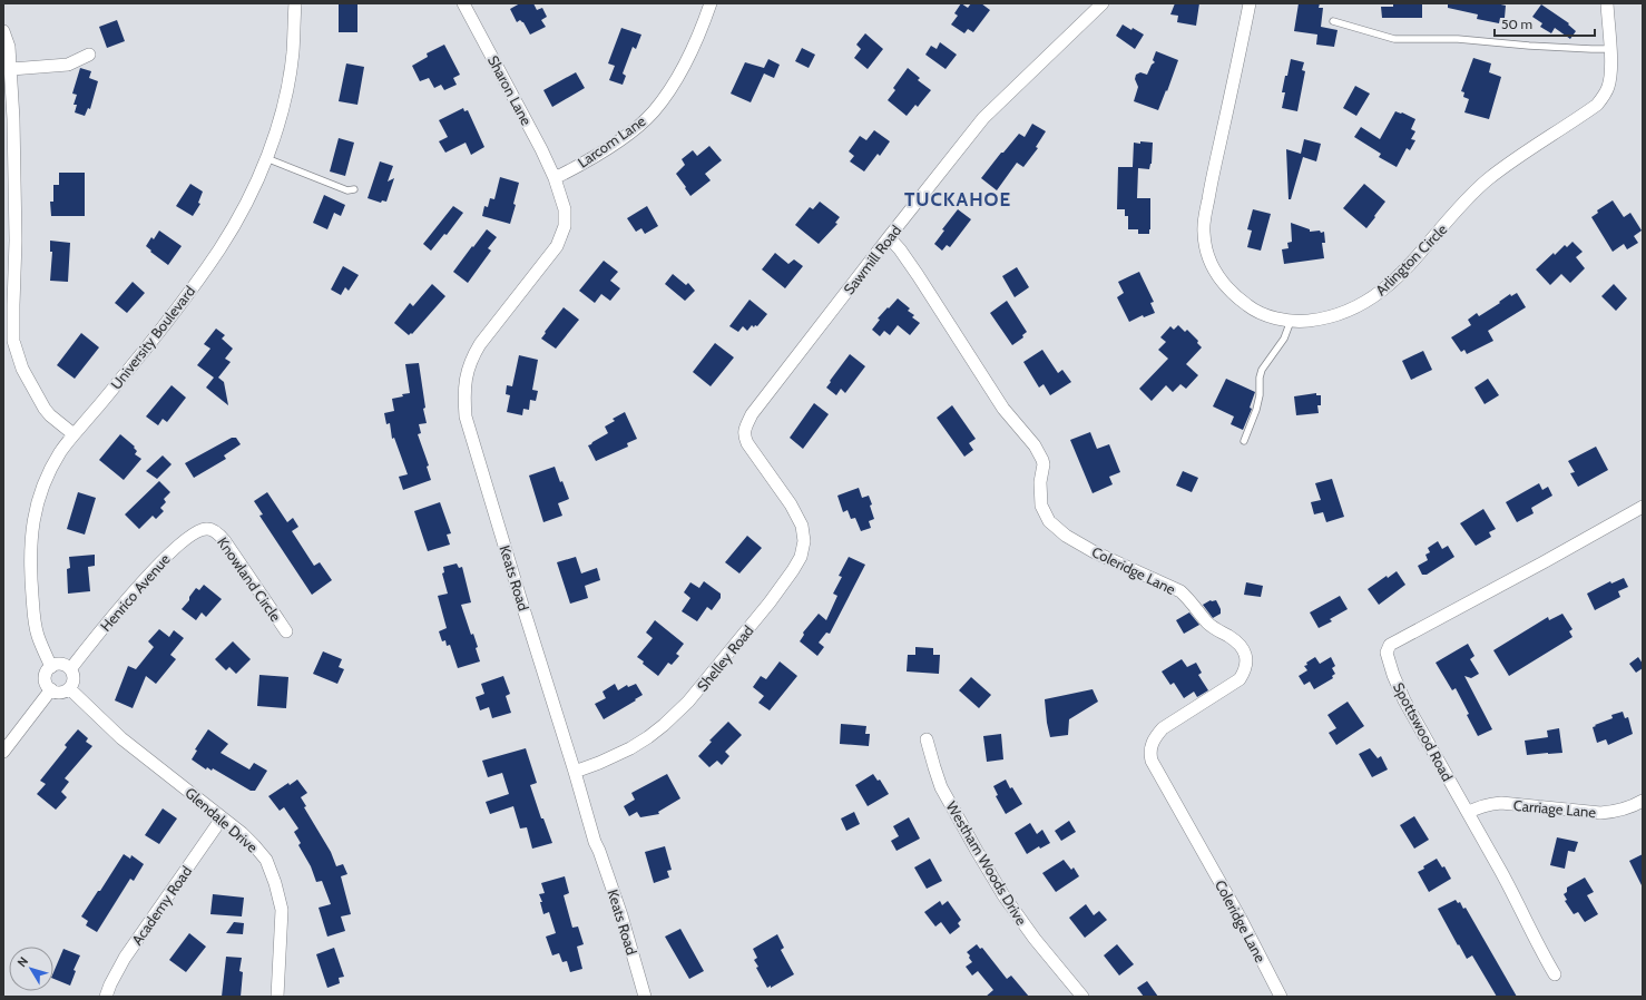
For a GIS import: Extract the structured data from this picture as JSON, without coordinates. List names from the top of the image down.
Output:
{
  "streets": {
    "street": [
      "Sharon Lane",
      "Larcom Lane",
      "Sawmill Road",
      "Arlington Circle",
      "University Boulevard",
      "Coleridge Lane",
      "Keats Road",
      "Knowland Circle",
      "Henrico Avenue",
      "Shelley Road",
      "Spottswood Road",
      "Carriage Lane",
      "Glendale Drive",
      "Westham Woods Drive",
      "Academy Road"
    ]
  },
  "crossings": [
    ["Sharon Lane", "Larcom Lane"],
    ["Sharon Lane", "Keats Road"],
    ["Larcom Lane", "Keats Road"],
    ["Sawmill Road", "Coleridge Lane"],
    ["Sawmill Road", "Shelley Road"],
    ["University Boulevard", "Henrico Avenue"],
    ["University Boulevard", "Glendale Drive"],
    ["Keats Road", "Shelley Road"],
    ["Knowland Circle", "Henrico Avenue"],
    ["Henrico Avenue", "Glendale Drive"],
    ["Spottswood Road", "Carriage Lane"],
    ["Glendale Drive", "Academy Road"]
  ],
  "districts": ["TUCKAHOE"],
  "scale_bar": "50 m",
  "north": "top left"
}
